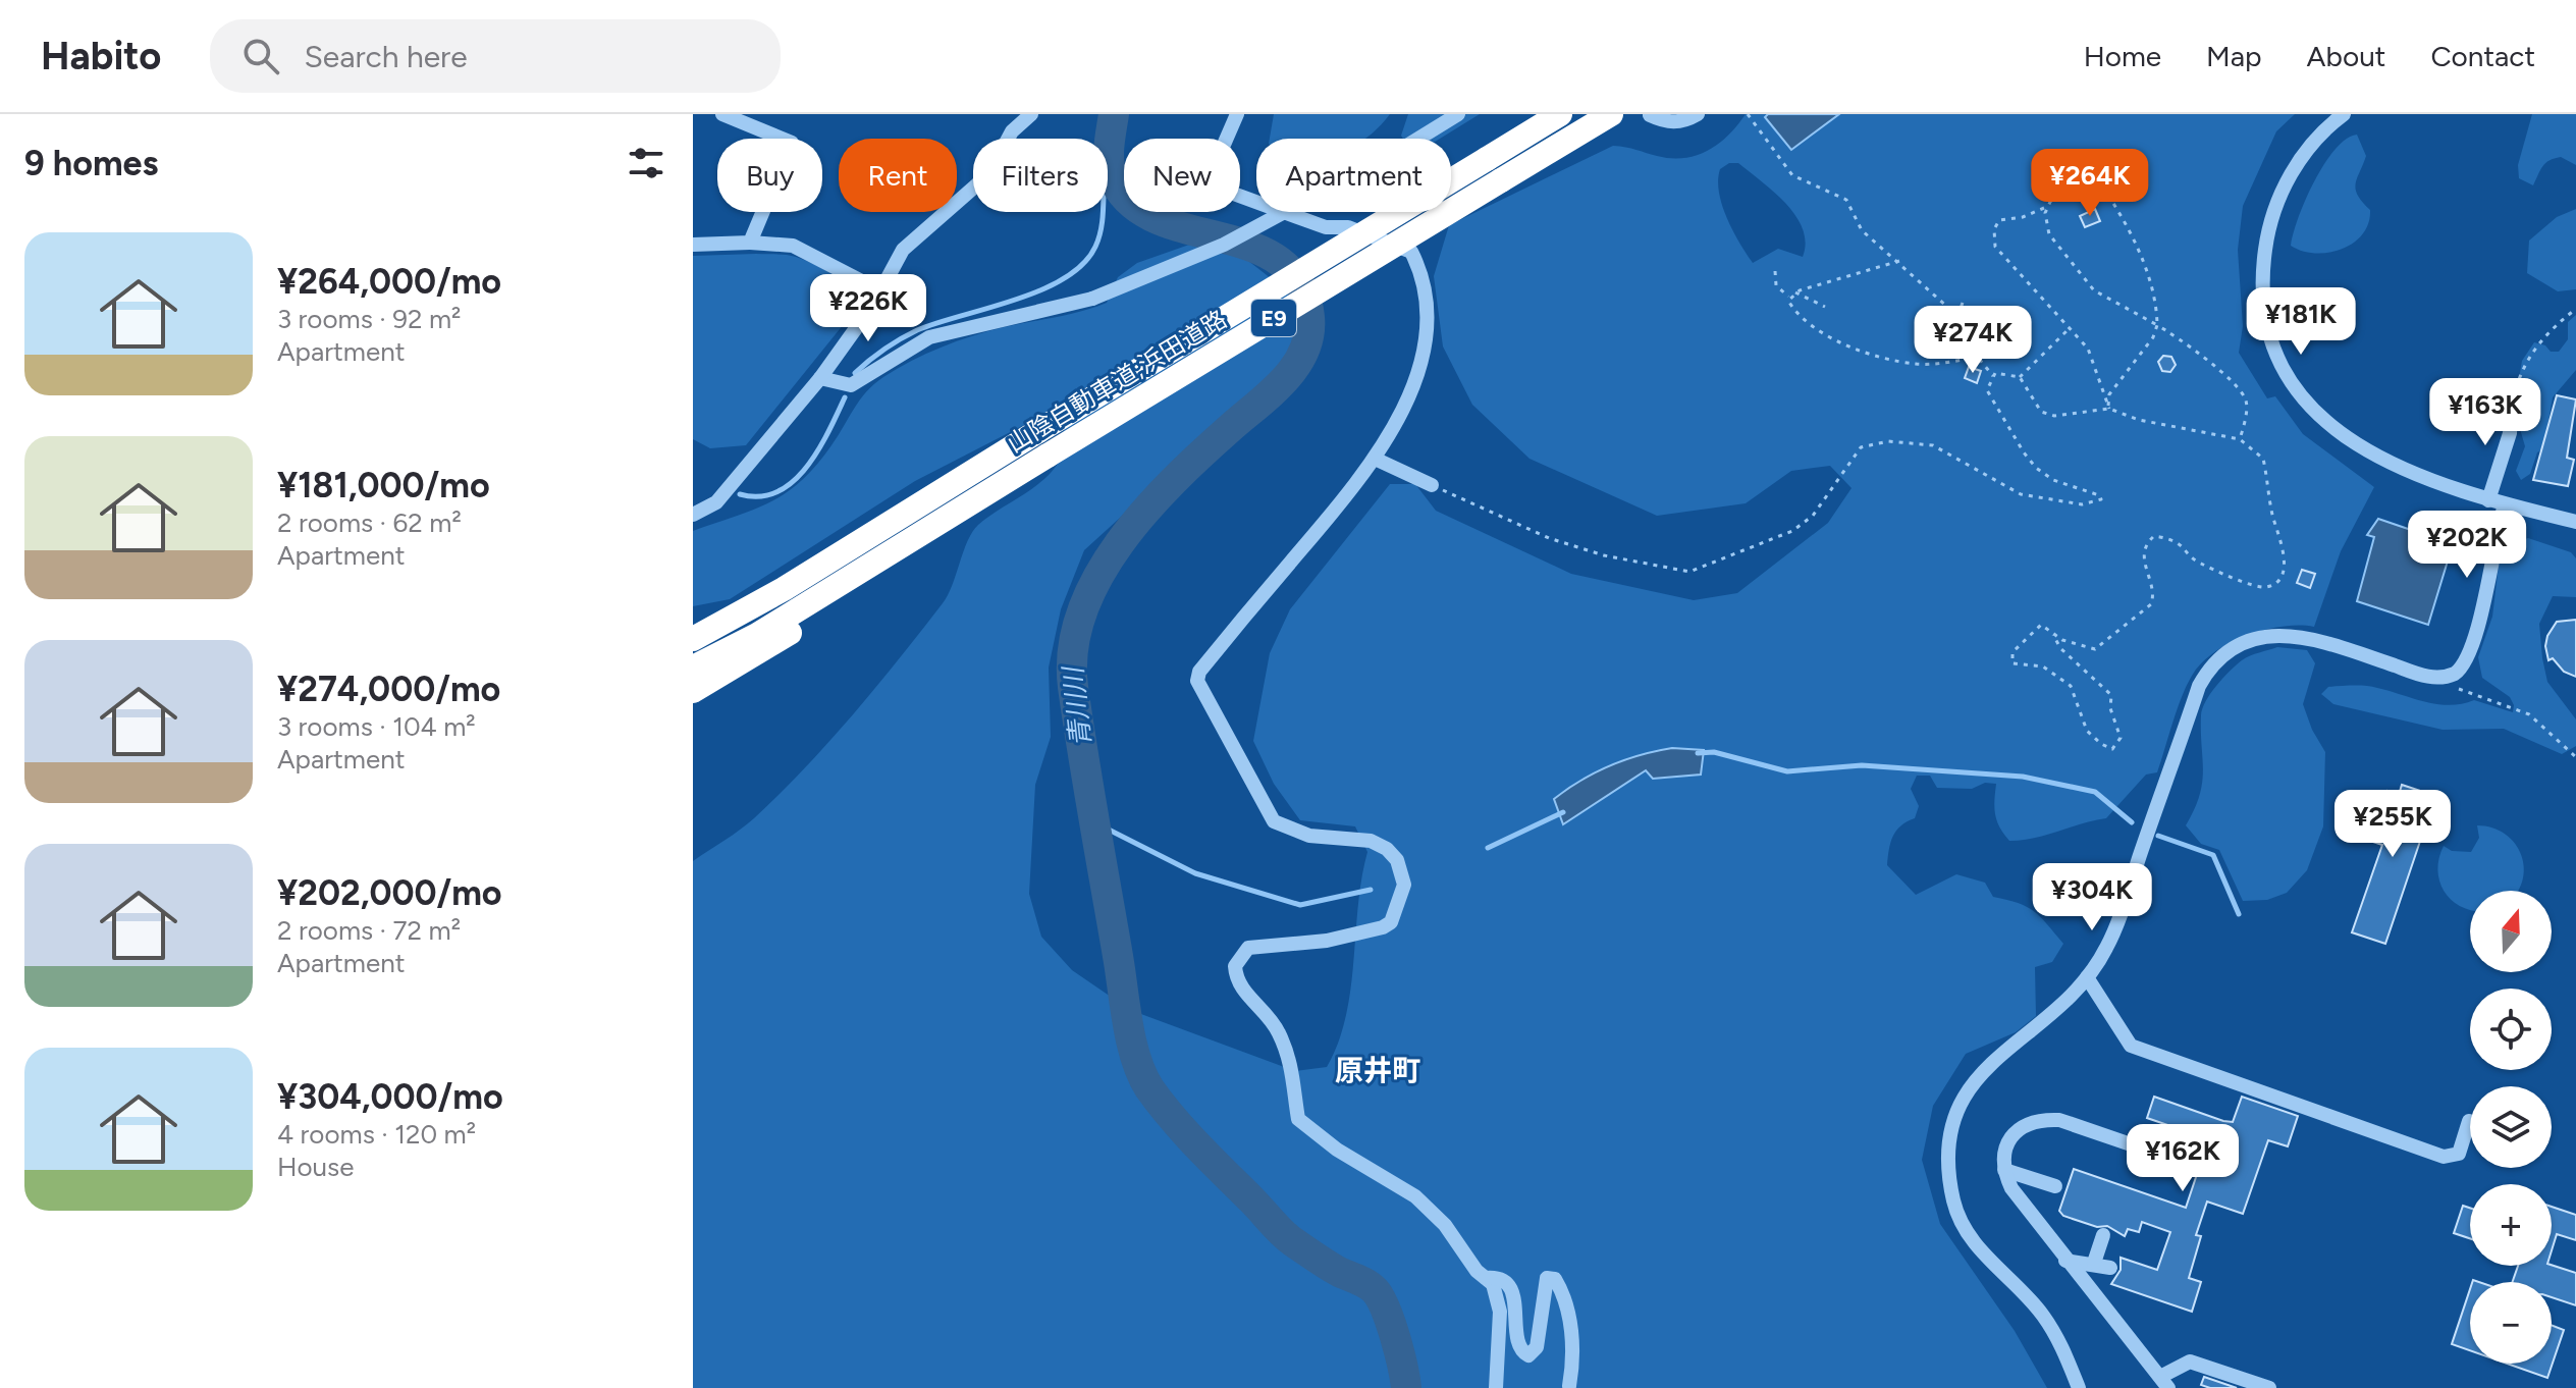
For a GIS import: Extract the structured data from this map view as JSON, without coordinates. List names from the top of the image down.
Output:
{
  "streets": {
    "highway": ["E9", "山陰自動車道;浜田道路"]
  },
  "districts": ["原井町"],
  "water": ["青川川"],
  "north": "top",
  "page": {
    "header": "Habito",
    "search": "Search here",
    "nav": [
      "Home",
      "Map",
      "About",
      "Contact"
    ],
    "heading": "9 homes",
    "chip": [
      "Buy",
      "Rent",
      "Filters",
      "New",
      "Apartment"
    ],
    "price": [
      "¥264K",
      "¥226K",
      "¥181K",
      "¥274K",
      "¥163K",
      "¥202K",
      "¥255K",
      "¥304K",
      "¥162K"
    ],
    "list": [
      {
        "name": "¥264,000/mo",
        "note": "3 rooms · 92 m² · Apartment"
      },
      {
        "name": "¥181,000/mo",
        "note": "2 rooms · 62 m² · Apartment"
      },
      {
        "name": "¥274,000/mo",
        "note": "3 rooms · 104 m² · Apartment"
      },
      {
        "name": "¥202,000/mo",
        "note": "2 rooms · 72 m² · Apartment"
      },
      {
        "name": "¥304,000/mo",
        "note": "4 rooms · 120 m² · House"
      }
    ],
    "map_buttons": ["+", "−"]
  }
}
